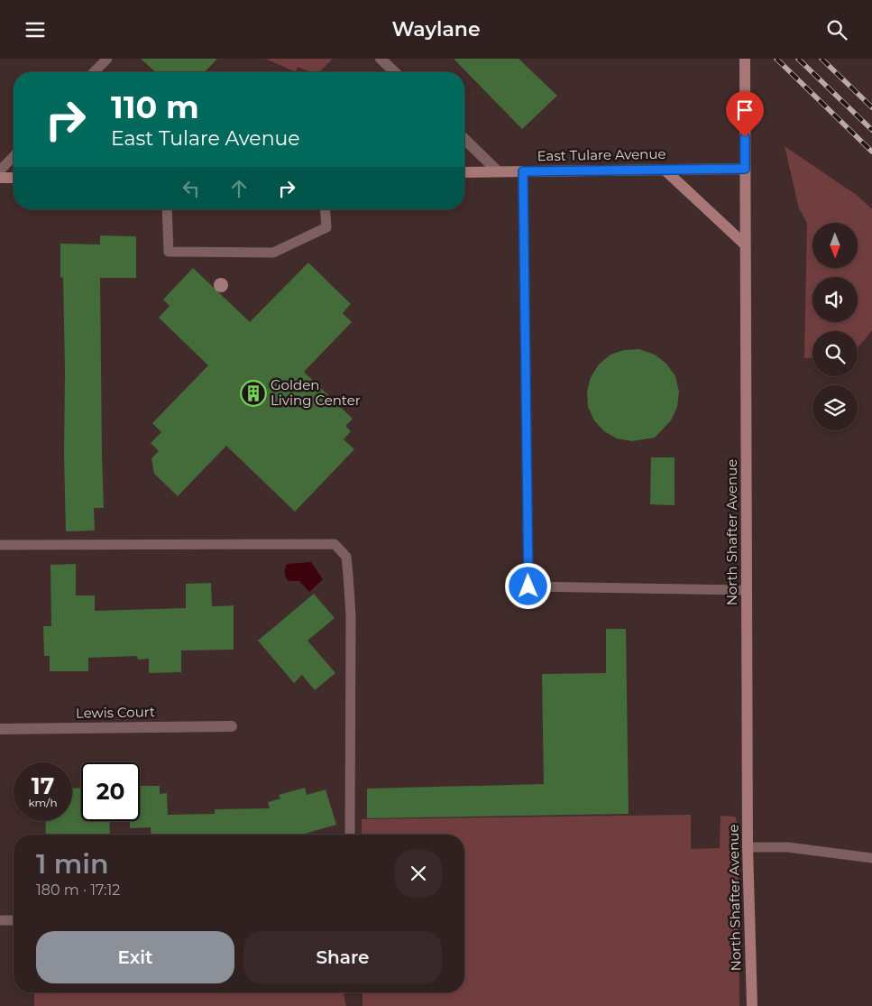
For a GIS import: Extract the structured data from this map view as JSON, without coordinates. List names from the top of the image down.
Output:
{
  "streets": {
    "main road": ["East Tulare Avenue", "North Shafter Avenue"],
    "street": ["Lewis Court"]
  },
  "crossings": [
    ["East Tulare Avenue", "North Shafter Avenue"]
  ],
  "places": {
    "building": ["Golden Living Center"]
  },
  "north": "bottom",
  "page": {
    "header": "Waylane",
    "turn": ["110 m", "East Tulare Avenue"],
    "speed": "17 km/h",
    "limit": "20",
    "heading": ["1 min", "180 m · 17:12"],
    "buttons": ["Exit", "Share"]
  }
}
